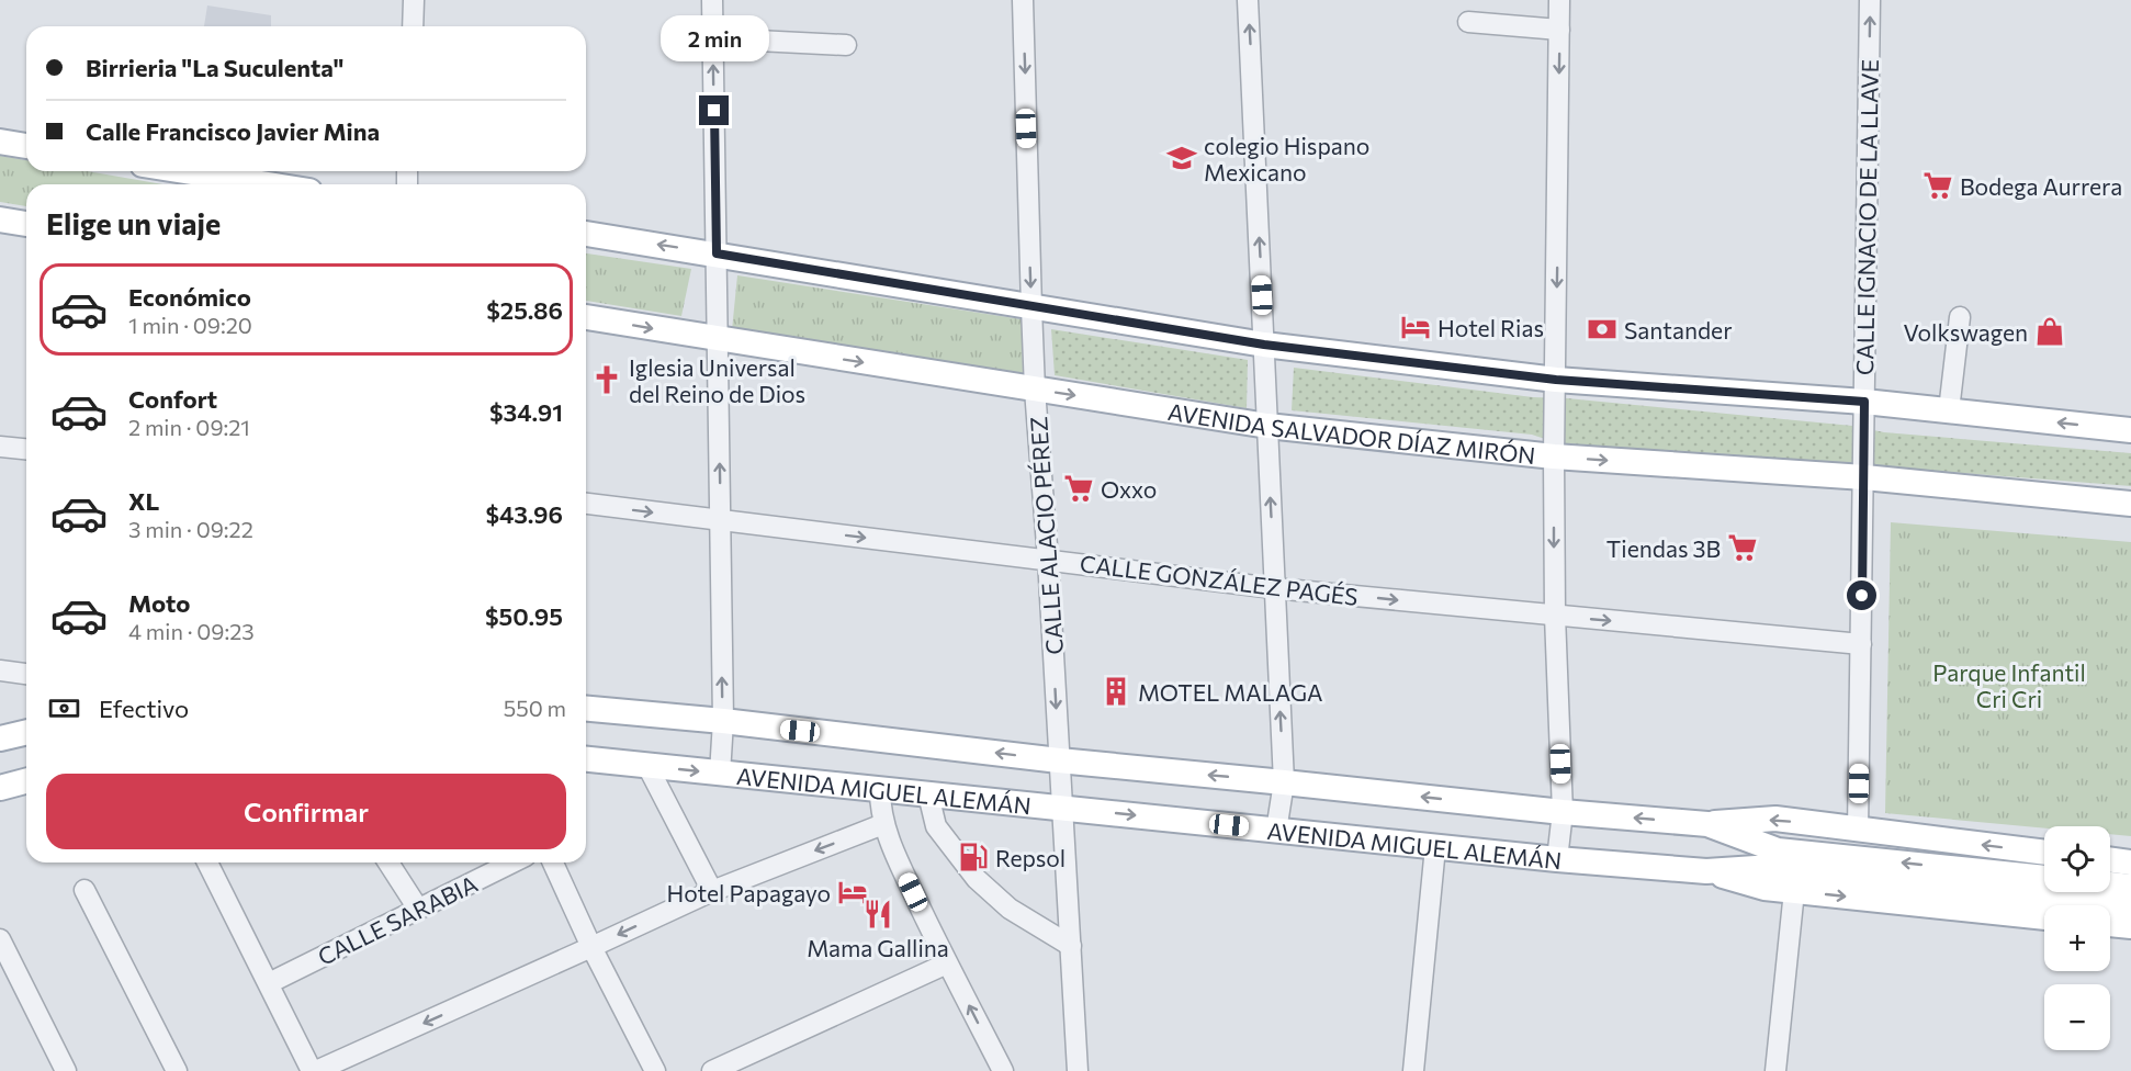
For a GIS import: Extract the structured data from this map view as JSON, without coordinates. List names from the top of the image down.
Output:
{
  "streets": {
    "main road": ["AVENIDA SALVADOR DÍAZ MIRÓN", "AVENIDA MIGUEL ALEMÁN"],
    "street": [
      "CALLE IGNACIO DE LA LLAVE",
      "CALLE ALACIO PÉREZ",
      "CALLE GONZÁLEZ PAGÉS",
      "CALLE SARABIA"
    ]
  },
  "crossings": [
    ["CALLE IGNACIO DE LA LLAVE", "AVENIDA SALVADOR DÍAZ MIRÓN"],
    ["CALLE IGNACIO DE LA LLAVE", "CALLE GONZÁLEZ PAGÉS"],
    ["AVENIDA SALVADOR DÍAZ MIRÓN", "CALLE ALACIO PÉREZ"],
    ["CALLE ALACIO PÉREZ", "CALLE GONZÁLEZ PAGÉS"],
    ["CALLE ALACIO PÉREZ", "AVENIDA MIGUEL ALEMÁN"]
  ],
  "one_way": ["CALLE IGNACIO DE LA LLAVE", "CALLE ALACIO PÉREZ", "CALLE GONZÁLEZ PAGÉS"],
  "parks": ["Parque Infantil Cri Cri"],
  "places": {
    "school or university": ["colegio Hispano Mexicano"],
    "supermarket": ["Bodega Aurrera", "Oxxo", "Tiendas 3B"],
    "hotel": ["Hotel Rias", "Hotel Papagayo"],
    "bank": ["Santander"],
    "shop": ["Volkswagen"],
    "church": ["Iglesia Universal del Reino de Dios"],
    "building": ["MOTEL MALAGA"],
    "fuel station": ["Repsol"],
    "restaurant": ["Mama Gallina"]
  },
  "page": {
    "bubble": "2 min",
    "banner": ["Birrieria \"La Suculenta\"", "Calle Francisco Javier Mina"],
    "heading": "Elige un viaje",
    "list": [
      {
        "name": "Económico",
        "note": "1 min · 09:20",
        "value": "$25.86"
      },
      {
        "name": "Confort",
        "note": "2 min · 09:21",
        "value": "$34.91"
      },
      {
        "name": "XL",
        "note": "3 min · 09:22",
        "value": "$43.96"
      },
      {
        "name": "Moto",
        "note": "4 min · 09:23",
        "value": "$50.95"
      }
    ],
    "pay": ["Efectivo", "550 m"],
    "buttons": "Confirmar",
    "map_buttons": ["+", "−"]
  }
}
